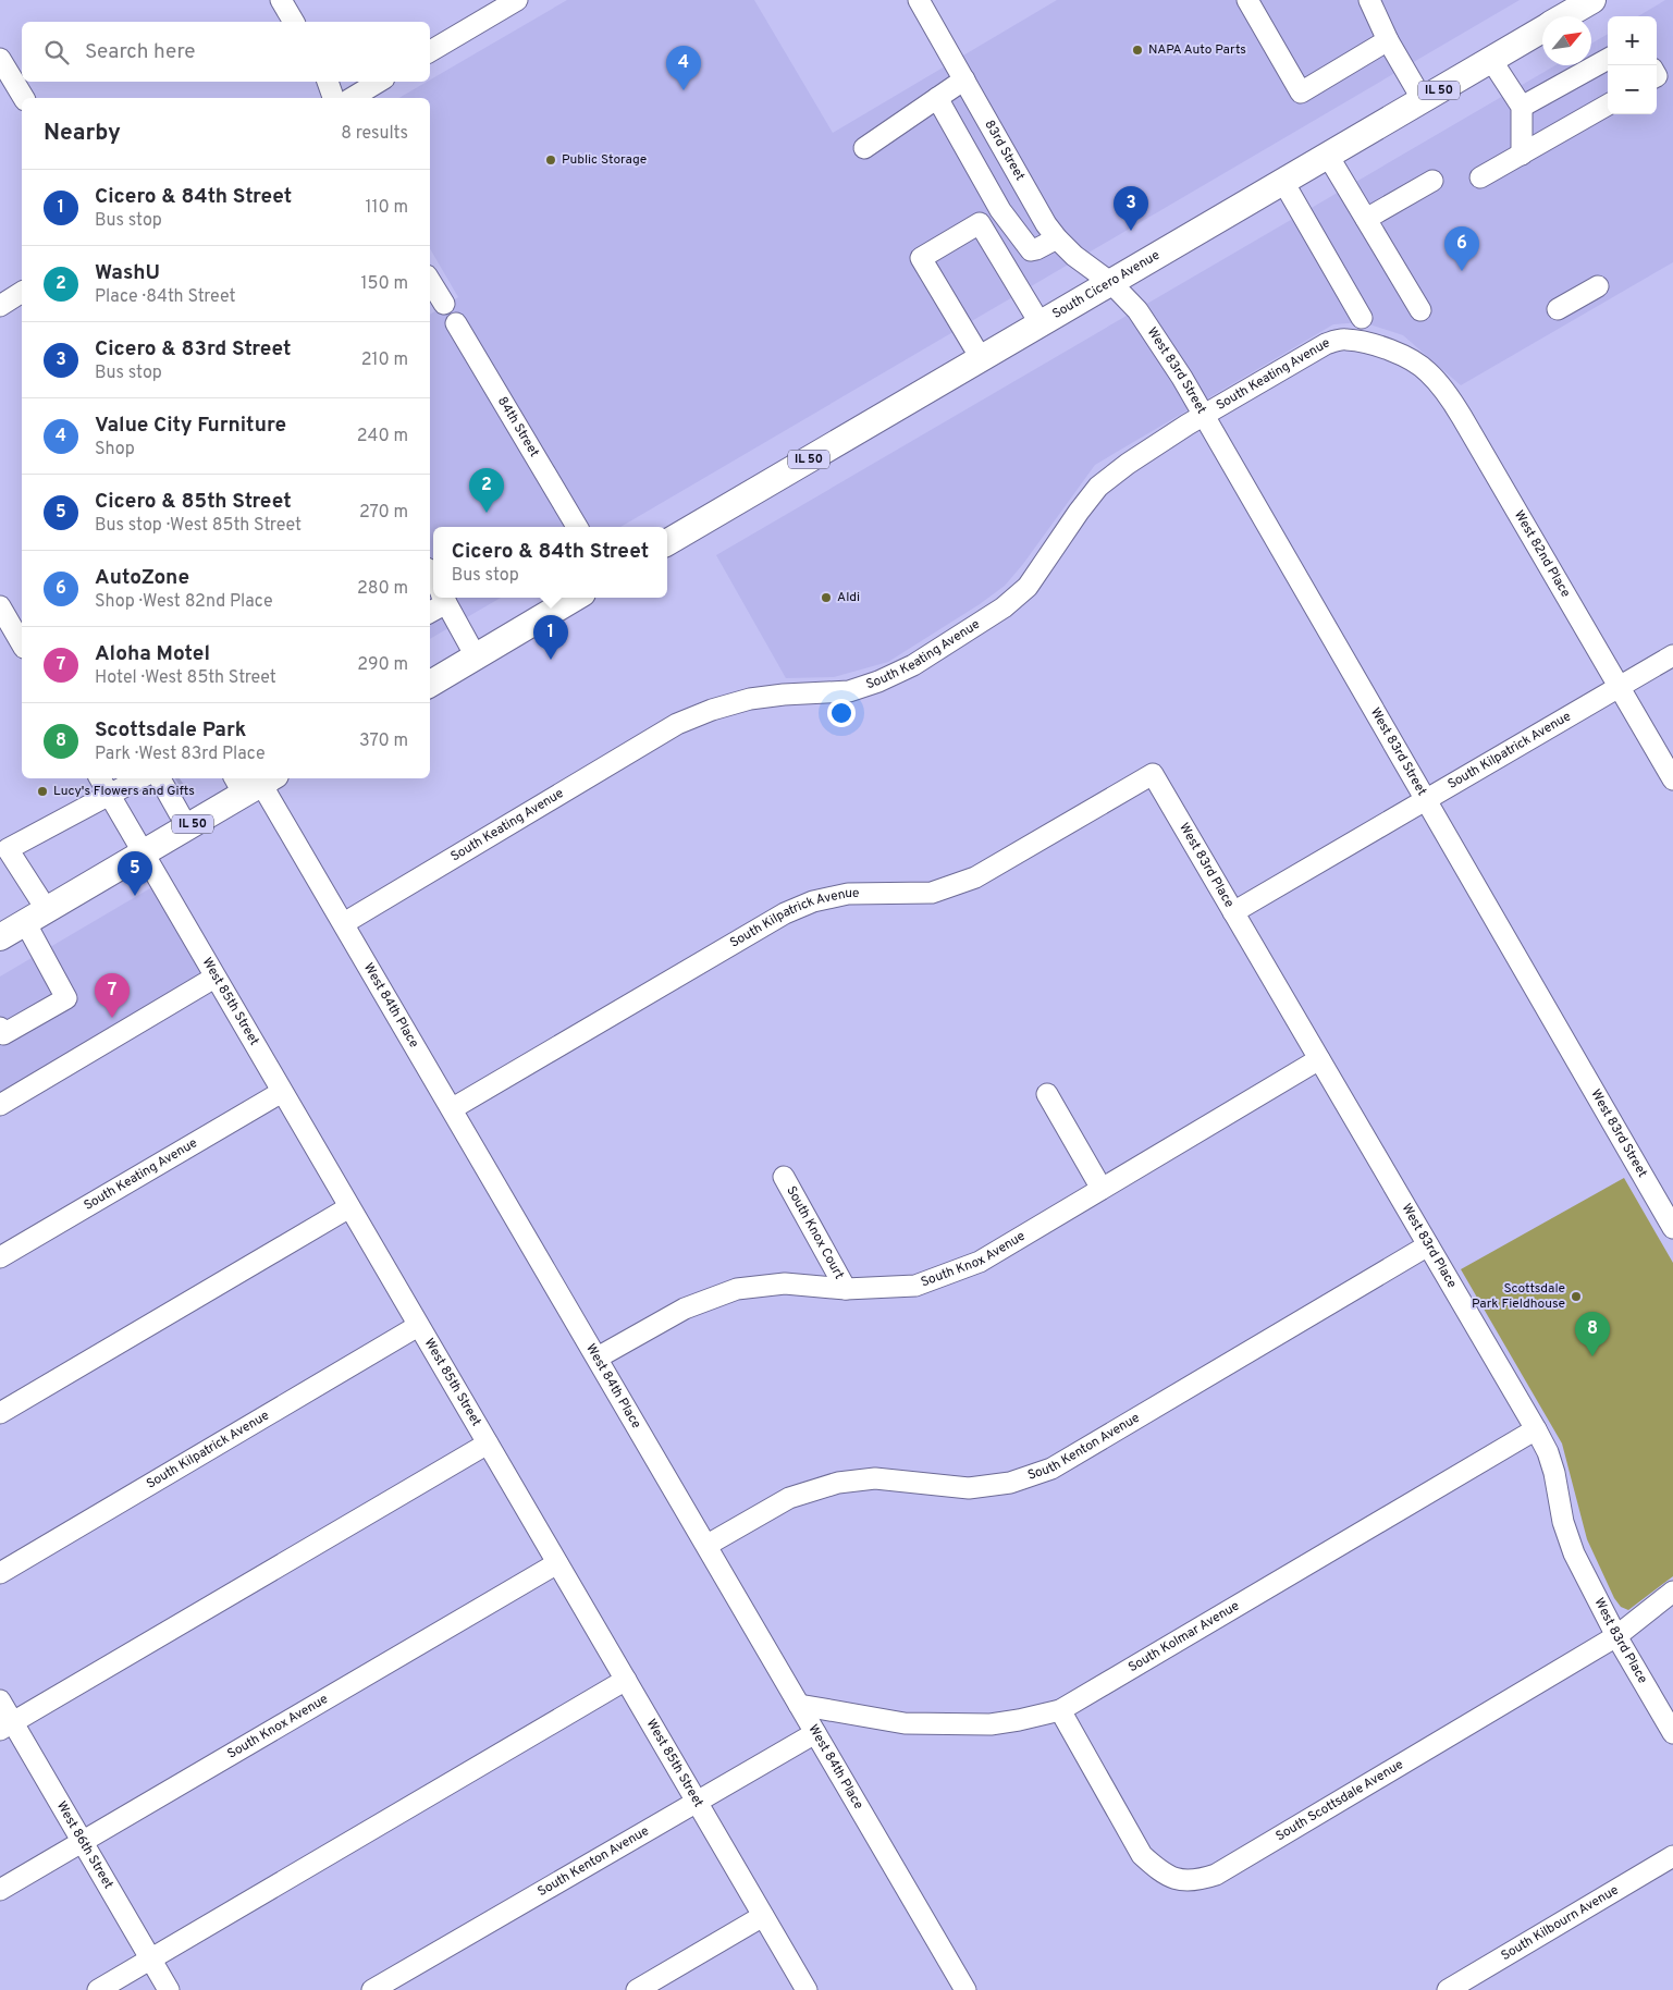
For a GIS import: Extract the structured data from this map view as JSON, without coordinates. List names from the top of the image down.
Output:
{
  "streets": {
    "main road": ["IL 50", "South Cicero Avenue"],
    "street": [
      "83rd Street",
      "West 83rd Street",
      "South Keating Avenue",
      "84th Street",
      "West 82nd Place",
      "South Kilpatrick Avenue",
      "West 83rd Place",
      "West 85th Street",
      "West 84th Place",
      "South Knox Court",
      "South Knox Avenue",
      "South Kenton Avenue",
      "South Kolmar Avenue",
      "South Scottsdale Avenue",
      "West 86th Street",
      "South Kilbourn Avenue"
    ]
  },
  "crossings": [
    ["IL 50", "West 85th Street"],
    ["IL 50", "West 84th Place"],
    ["83rd Street", "South Cicero Avenue"],
    ["83rd Street", "West 83rd Street"],
    ["South Cicero Avenue", "West 83rd Street"],
    ["West 83rd Street", "South Keating Avenue"],
    ["West 83rd Street", "South Kilpatrick Avenue"],
    ["South Keating Avenue", "West 82nd Place"],
    ["South Keating Avenue", "West 85th Street"],
    ["South Keating Avenue", "West 84th Place"],
    ["West 82nd Place", "South Kilpatrick Avenue"],
    ["South Kilpatrick Avenue", "West 83rd Place"],
    ["South Kilpatrick Avenue", "West 85th Street"],
    ["South Kilpatrick Avenue", "West 84th Place"],
    ["West 83rd Place", "South Knox Avenue"],
    ["West 83rd Place", "South Kenton Avenue"],
    ["West 83rd Place", "South Kolmar Avenue"],
    ["West 83rd Place", "South Scottsdale Avenue"],
    ["West 85th Street", "South Knox Avenue"],
    ["West 85th Street", "South Kenton Avenue"],
    ["West 84th Place", "South Knox Avenue"],
    ["West 84th Place", "South Kenton Avenue"],
    ["West 84th Place", "South Kolmar Avenue"],
    ["South Knox Court", "South Knox Avenue"],
    ["South Knox Avenue", "West 86th Street"],
    ["South Kolmar Avenue", "South Scottsdale Avenue"]
  ],
  "places": [
    "NAPA Auto Parts",
    "Public Storage",
    "Aldi",
    "Lucy's Flowers and Gifts",
    "Scottsdale Park Fieldhouse"
  ],
  "north": "top right",
  "page": {
    "map_buttons": ["+", "−"],
    "search": "Search here",
    "pins": [
      "4",
      "3",
      "6",
      "2",
      "1",
      "5",
      "7",
      "8"
    ],
    "heading": ["Nearby", "8 results"],
    "list": [
      {
        "mark": "1",
        "name": "Cicero & 84th Street",
        "note": "Bus stop",
        "value": "110 m"
      },
      {
        "mark": "2",
        "name": "WashU",
        "note": "Place · 84th Street",
        "value": "150 m"
      },
      {
        "mark": "3",
        "name": "Cicero & 83rd Street",
        "note": "Bus stop",
        "value": "210 m"
      },
      {
        "mark": "4",
        "name": "Value City Furniture",
        "note": "Shop",
        "value": "240 m"
      },
      {
        "mark": "5",
        "name": "Cicero & 85th Street",
        "note": "Bus stop · West 85th Street",
        "value": "270 m"
      },
      {
        "mark": "6",
        "name": "AutoZone",
        "note": "Shop · West 82nd Place",
        "value": "280 m"
      },
      {
        "mark": "7",
        "name": "Aloha Motel",
        "note": "Hotel · West 85th Street",
        "value": "290 m"
      },
      {
        "mark": "8",
        "name": "Scottsdale Park",
        "note": "Park · West 83rd Place",
        "value": "370 m"
      }
    ],
    "popup": ["Cicero & 84th Street", "Bus stop"]
  }
}
